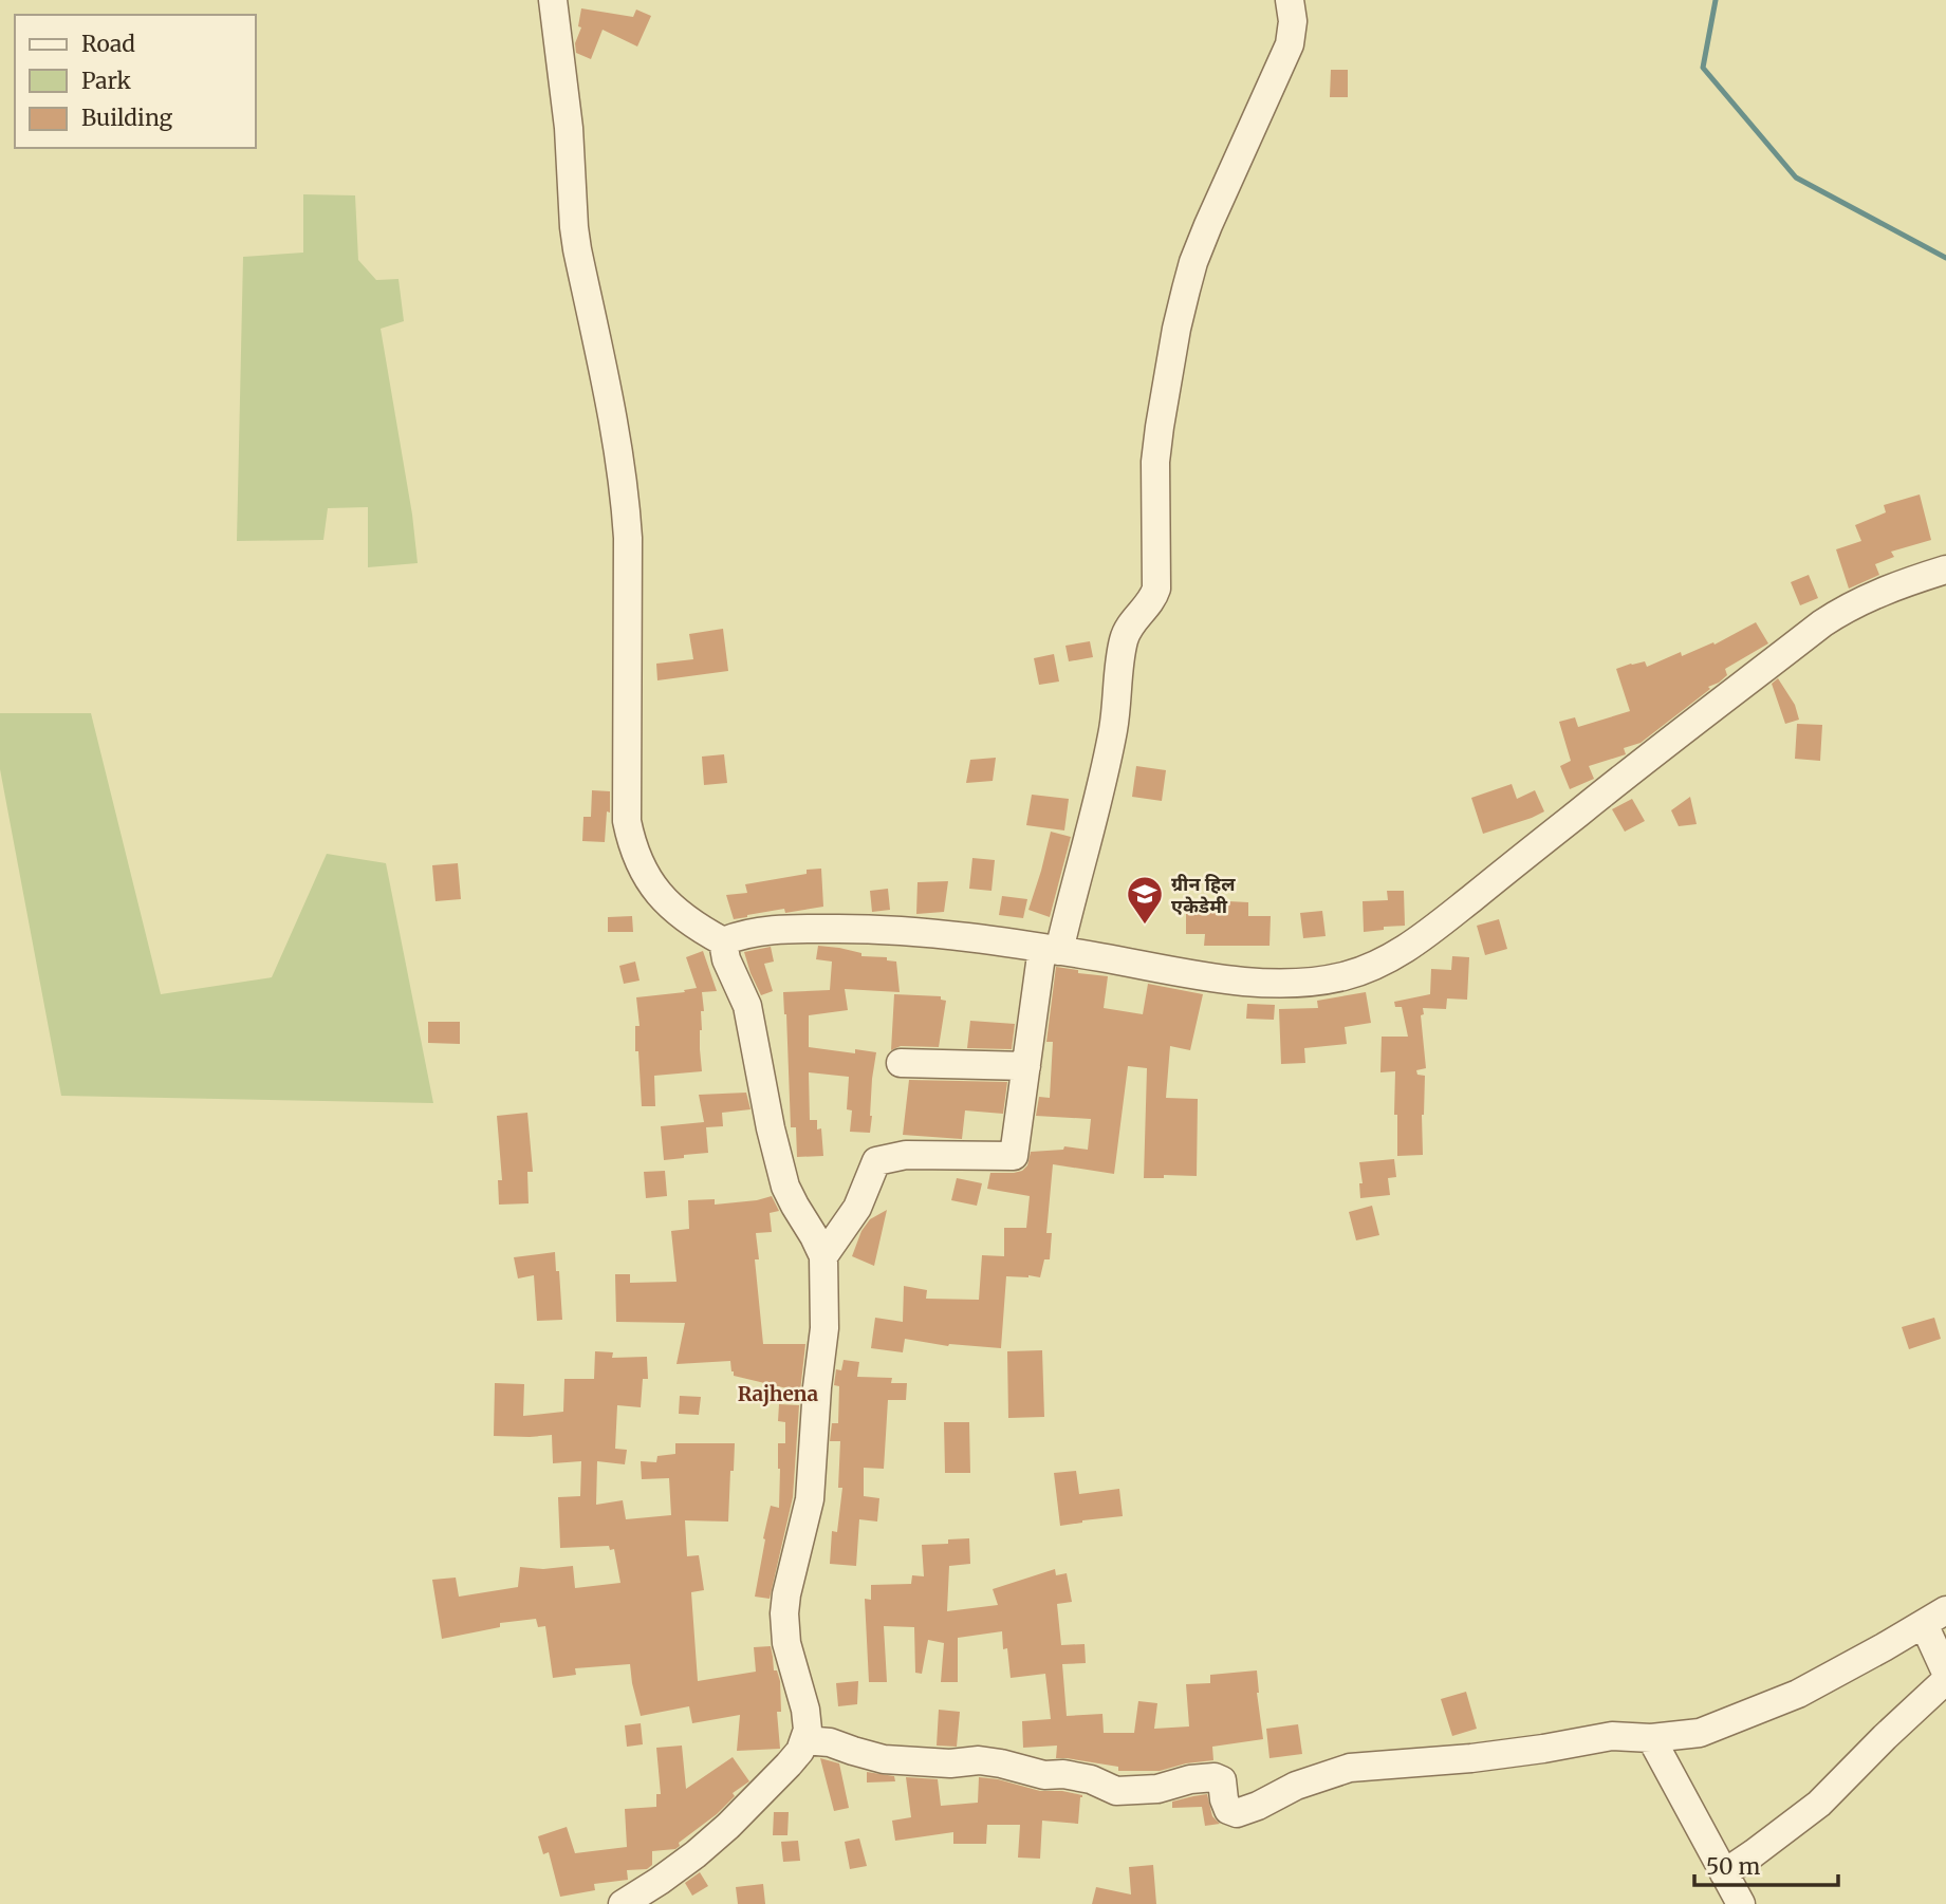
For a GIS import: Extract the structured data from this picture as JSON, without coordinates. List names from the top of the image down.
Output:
{
  "districts": ["Rajhena"],
  "places": {
    "school or university": ["ग्रीन हिल एकेडेमी"]
  },
  "legend": ["Road", "Park", "Building"],
  "scale_bar": "50 m"
}
